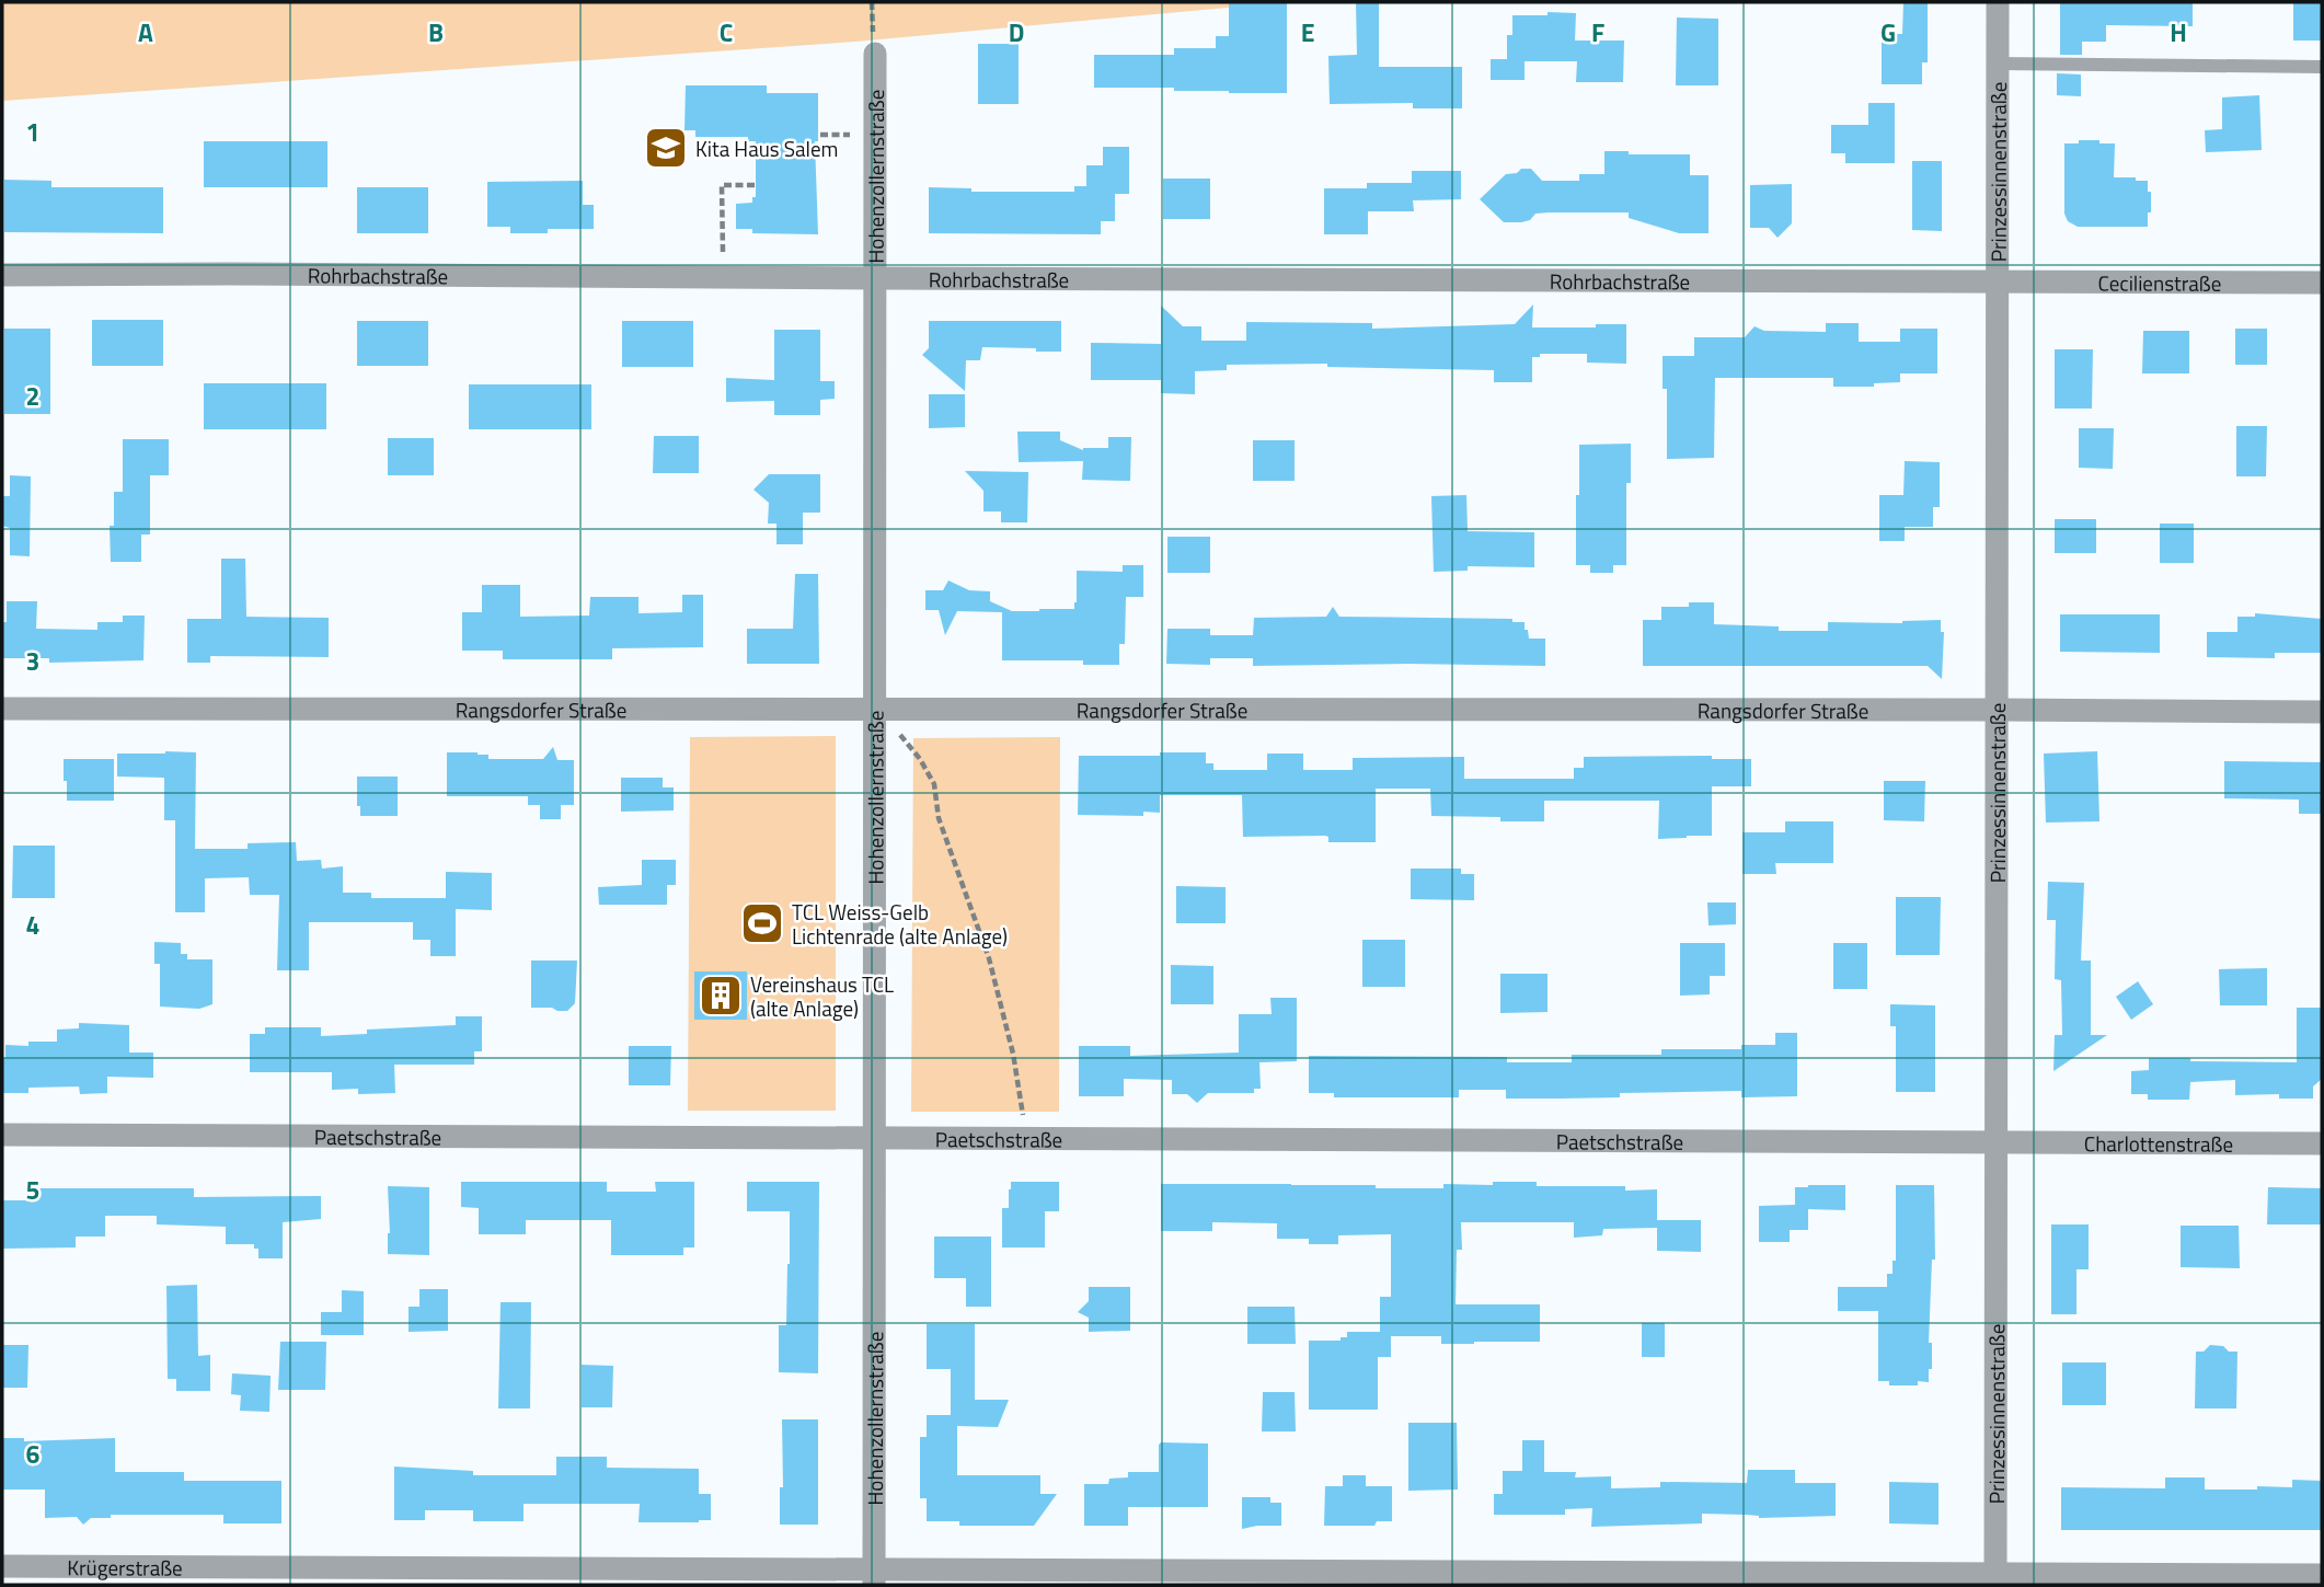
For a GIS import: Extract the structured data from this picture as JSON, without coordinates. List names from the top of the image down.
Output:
{
  "streets": {
    "street": [
      "Prinzessinnenstraße",
      "Hohenzollernstraße",
      "Rohrbachstraße",
      "Cecilienstraße",
      "Rangsdorfer Straße",
      "Paetschstraße",
      "Charlottenstraße",
      "Krügerstraße"
    ]
  },
  "crossings": [
    ["Prinzessinnenstraße", "Rohrbachstraße"],
    ["Prinzessinnenstraße", "Cecilienstraße"],
    ["Prinzessinnenstraße", "Rangsdorfer Straße"],
    ["Prinzessinnenstraße", "Paetschstraße"],
    ["Prinzessinnenstraße", "Charlottenstraße"],
    ["Prinzessinnenstraße", "Krügerstraße"],
    ["Hohenzollernstraße", "Rohrbachstraße"],
    ["Hohenzollernstraße", "Rangsdorfer Straße"],
    ["Hohenzollernstraße", "Paetschstraße"],
    ["Hohenzollernstraße", "Krügerstraße"],
    ["Rohrbachstraße", "Cecilienstraße"],
    ["Paetschstraße", "Charlottenstraße"]
  ],
  "places": {
    "school or university": ["Kita Haus Salem"],
    "sports": ["TCL Weiss-Gelb Lichtenrade (alte Anlage)"],
    "building": ["Vereinshaus TCL (alte Anlage)"]
  },
  "grid": {
    "columns": [
      "A",
      "B",
      "C",
      "D",
      "E",
      "F",
      "G",
      "H"
    ],
    "rows": [
      "1",
      "2",
      "3",
      "4",
      "5",
      "6"
    ]
  }
}
